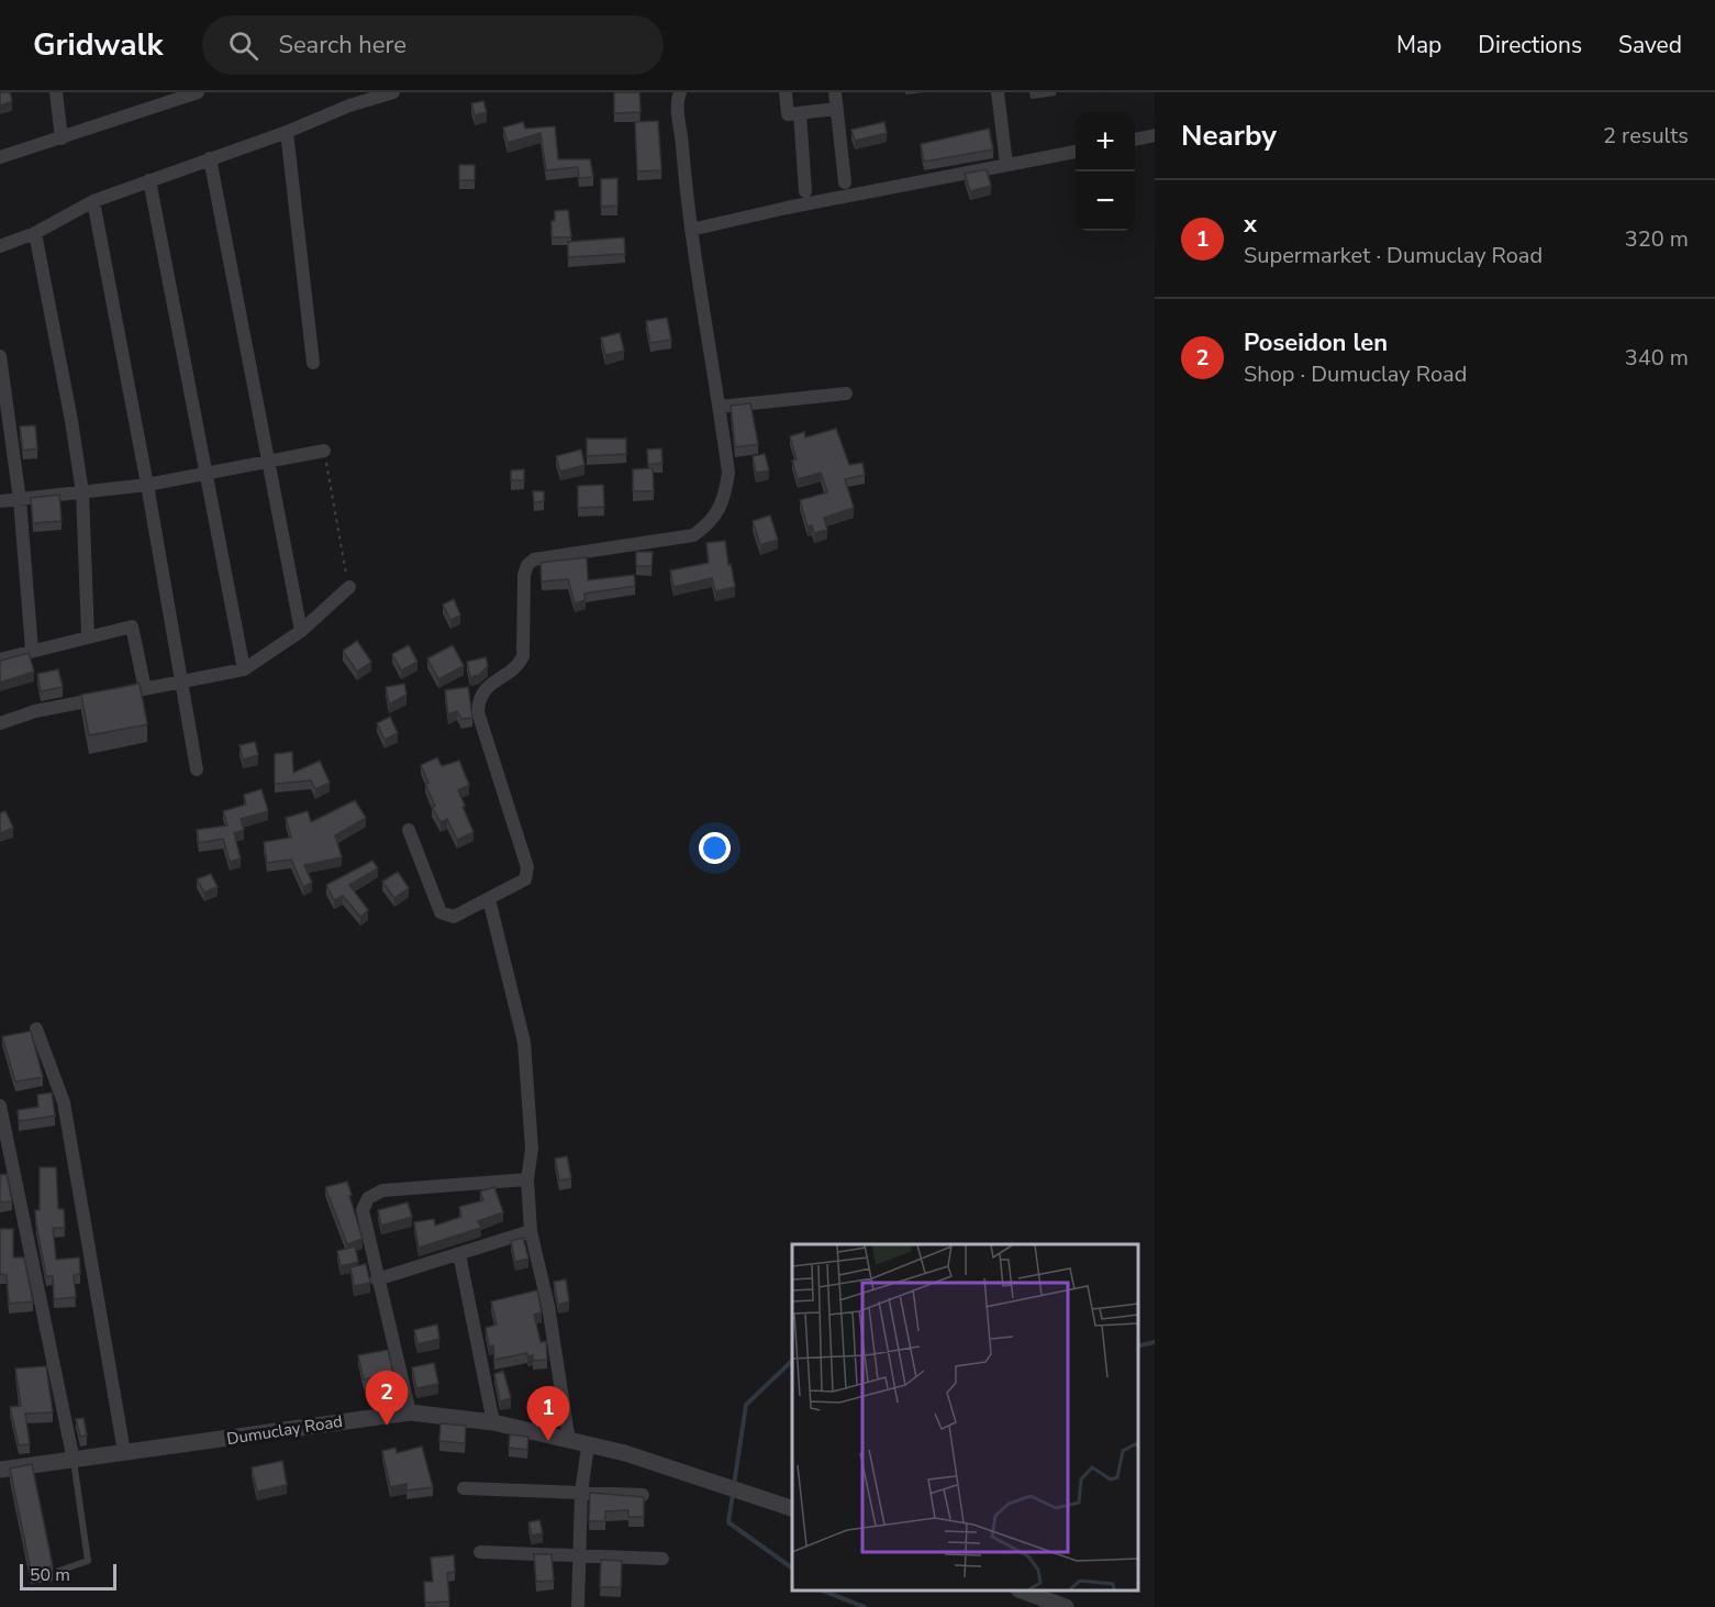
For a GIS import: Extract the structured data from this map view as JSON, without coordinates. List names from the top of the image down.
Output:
{
  "streets": {
    "street": ["Dumuclay Road"]
  },
  "scale_bar": "50 m",
  "page": {
    "header": "Gridwalk",
    "search": "Search here",
    "nav": ["Map", "Directions", "Saved"],
    "heading": ["Nearby", "2 results"],
    "map_buttons": ["+", "−"],
    "list": [
      {
        "mark": "1",
        "name": "x",
        "note": "Supermarket · Dumuclay Road",
        "value": "320 m"
      },
      {
        "mark": "2",
        "name": "Poseidon len",
        "note": "Shop · Dumuclay Road",
        "value": "340 m"
      }
    ],
    "pins": ["2", "1"],
    "scale": "50 m"
  }
}
